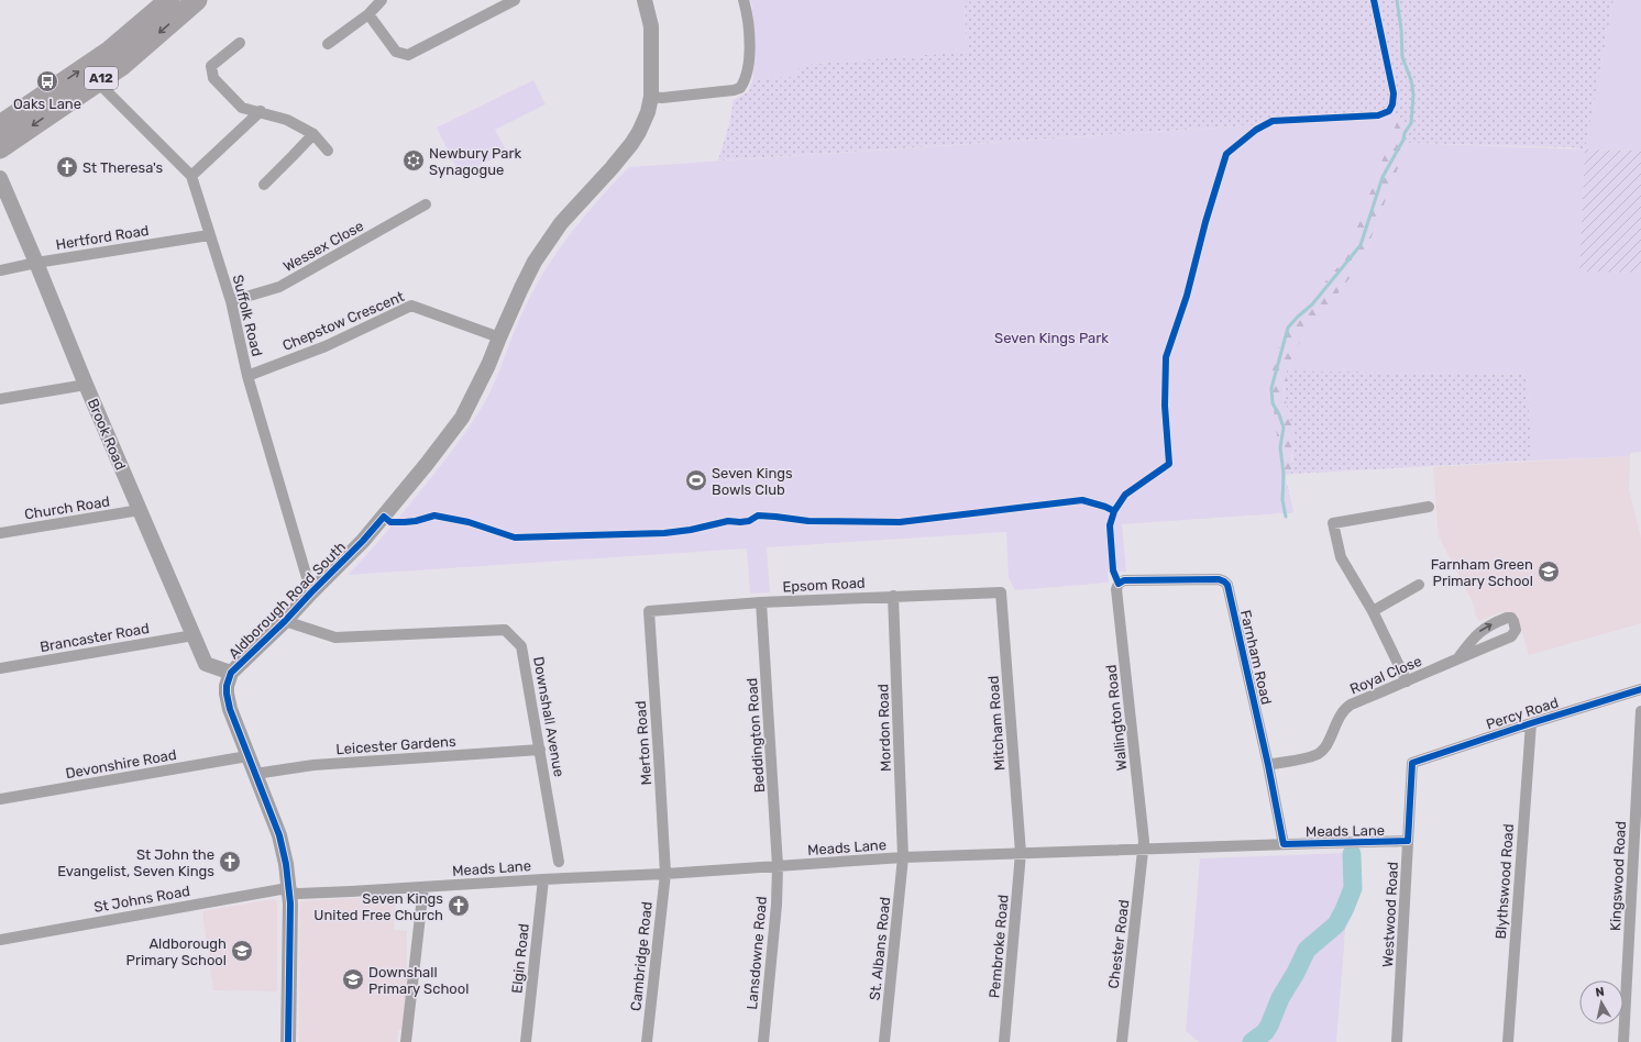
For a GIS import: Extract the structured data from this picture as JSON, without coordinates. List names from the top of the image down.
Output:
{
  "streets": {
    "highway": ["A12"],
    "street": [
      "Hertford Road",
      "Wessex Close",
      "Suffolk Road",
      "Chepstow Crescent",
      "Brook Road",
      "Church Road",
      "Epsom Road",
      "Aldborough Road South",
      "Brancaster Road",
      "Farnham Road",
      "Royal Close",
      "Percy Road",
      "Downshall Avenue",
      "Wallington Road",
      "Mitcham Road",
      "Mordon Road",
      "Beddington Road",
      "Merton Road",
      "Leicester Gardens",
      "Devonshire Road",
      "Meads Lane",
      "Kingswood Road",
      "Blythswood Road",
      "St Johns Road",
      "Westwood Road",
      "Chester Road",
      "Pembroke Road",
      "St. Albans Road",
      "Lansdowne Road",
      "Cambridge Road",
      "Elgin Road"
    ]
  },
  "crossings": [
    ["A12", "Suffolk Road"],
    ["Hertford Road", "Suffolk Road"],
    ["Hertford Road", "Brook Road"],
    ["Wessex Close", "Suffolk Road"],
    ["Suffolk Road", "Chepstow Crescent"],
    ["Suffolk Road", "Aldborough Road South"],
    ["Chepstow Crescent", "Aldborough Road South"],
    ["Brook Road", "Church Road"],
    ["Brook Road", "Aldborough Road South"],
    ["Brook Road", "Brancaster Road"],
    ["Epsom Road", "Mitcham Road"],
    ["Epsom Road", "Mordon Road"],
    ["Epsom Road", "Beddington Road"],
    ["Epsom Road", "Merton Road"],
    ["Aldborough Road South", "Downshall Avenue"],
    ["Aldborough Road South", "Leicester Gardens"],
    ["Aldborough Road South", "Devonshire Road"],
    ["Aldborough Road South", "Meads Lane"],
    ["Aldborough Road South", "St Johns Road"],
    ["Farnham Road", "Royal Close"],
    ["Farnham Road", "Wallington Road"],
    ["Farnham Road", "Meads Lane"],
    ["Percy Road", "Blythswood Road"],
    ["Percy Road", "Westwood Road"],
    ["Downshall Avenue", "Leicester Gardens"],
    ["Wallington Road", "Meads Lane"],
    ["Wallington Road", "Chester Road"],
    ["Mitcham Road", "Meads Lane"],
    ["Mitcham Road", "Pembroke Road"],
    ["Mordon Road", "Meads Lane"],
    ["Mordon Road", "St. Albans Road"],
    ["Beddington Road", "Meads Lane"],
    ["Beddington Road", "Lansdowne Road"],
    ["Merton Road", "Meads Lane"],
    ["Merton Road", "Cambridge Road"],
    ["Meads Lane", "St Johns Road"],
    ["Meads Lane", "Westwood Road"],
    ["Meads Lane", "Chester Road"],
    ["Meads Lane", "Pembroke Road"],
    ["Meads Lane", "St. Albans Road"],
    ["Meads Lane", "Lansdowne Road"],
    ["Meads Lane", "Cambridge Road"],
    ["Meads Lane", "Elgin Road"]
  ],
  "parks": ["Seven Kings Park"],
  "places": {
    "bus stop": ["Oaks Lane"],
    "synagogue": ["Newbury Park Synagogue"],
    "church": ["St Theresa's", "St John the Evangelist, Seven Kings", "Seven Kings United Free Church"],
    "sports": ["Seven Kings Bowls Club"],
    "school or university": ["Farnham Green Primary School", "Aldborough Primary School", "Downshall Primary School"]
  },
  "north": "top"
}
